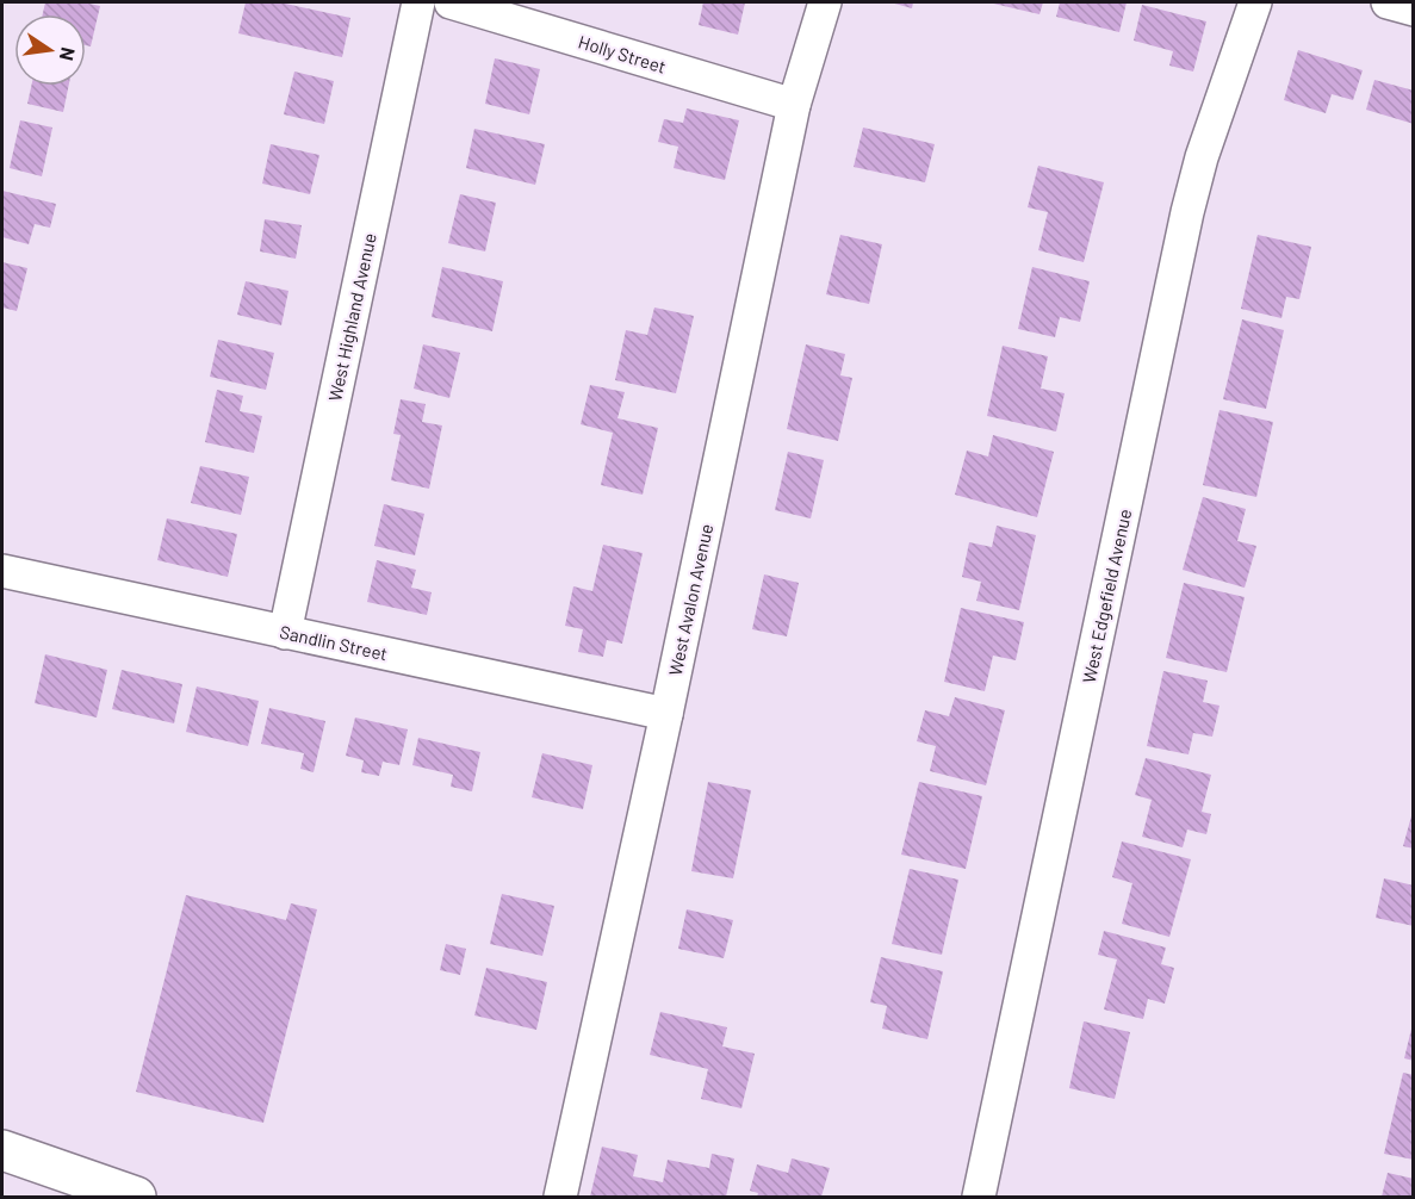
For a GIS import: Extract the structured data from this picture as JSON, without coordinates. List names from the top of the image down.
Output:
{
  "streets": {
    "street": [
      "Holly Street",
      "West Highland Avenue",
      "West Edgefield Avenue",
      "West Avalon Avenue",
      "Sandlin Street"
    ]
  },
  "crossings": [
    ["Holly Street", "West Avalon Avenue"],
    ["West Highland Avenue", "Sandlin Street"],
    ["West Avalon Avenue", "Sandlin Street"]
  ],
  "north": "right"
}
